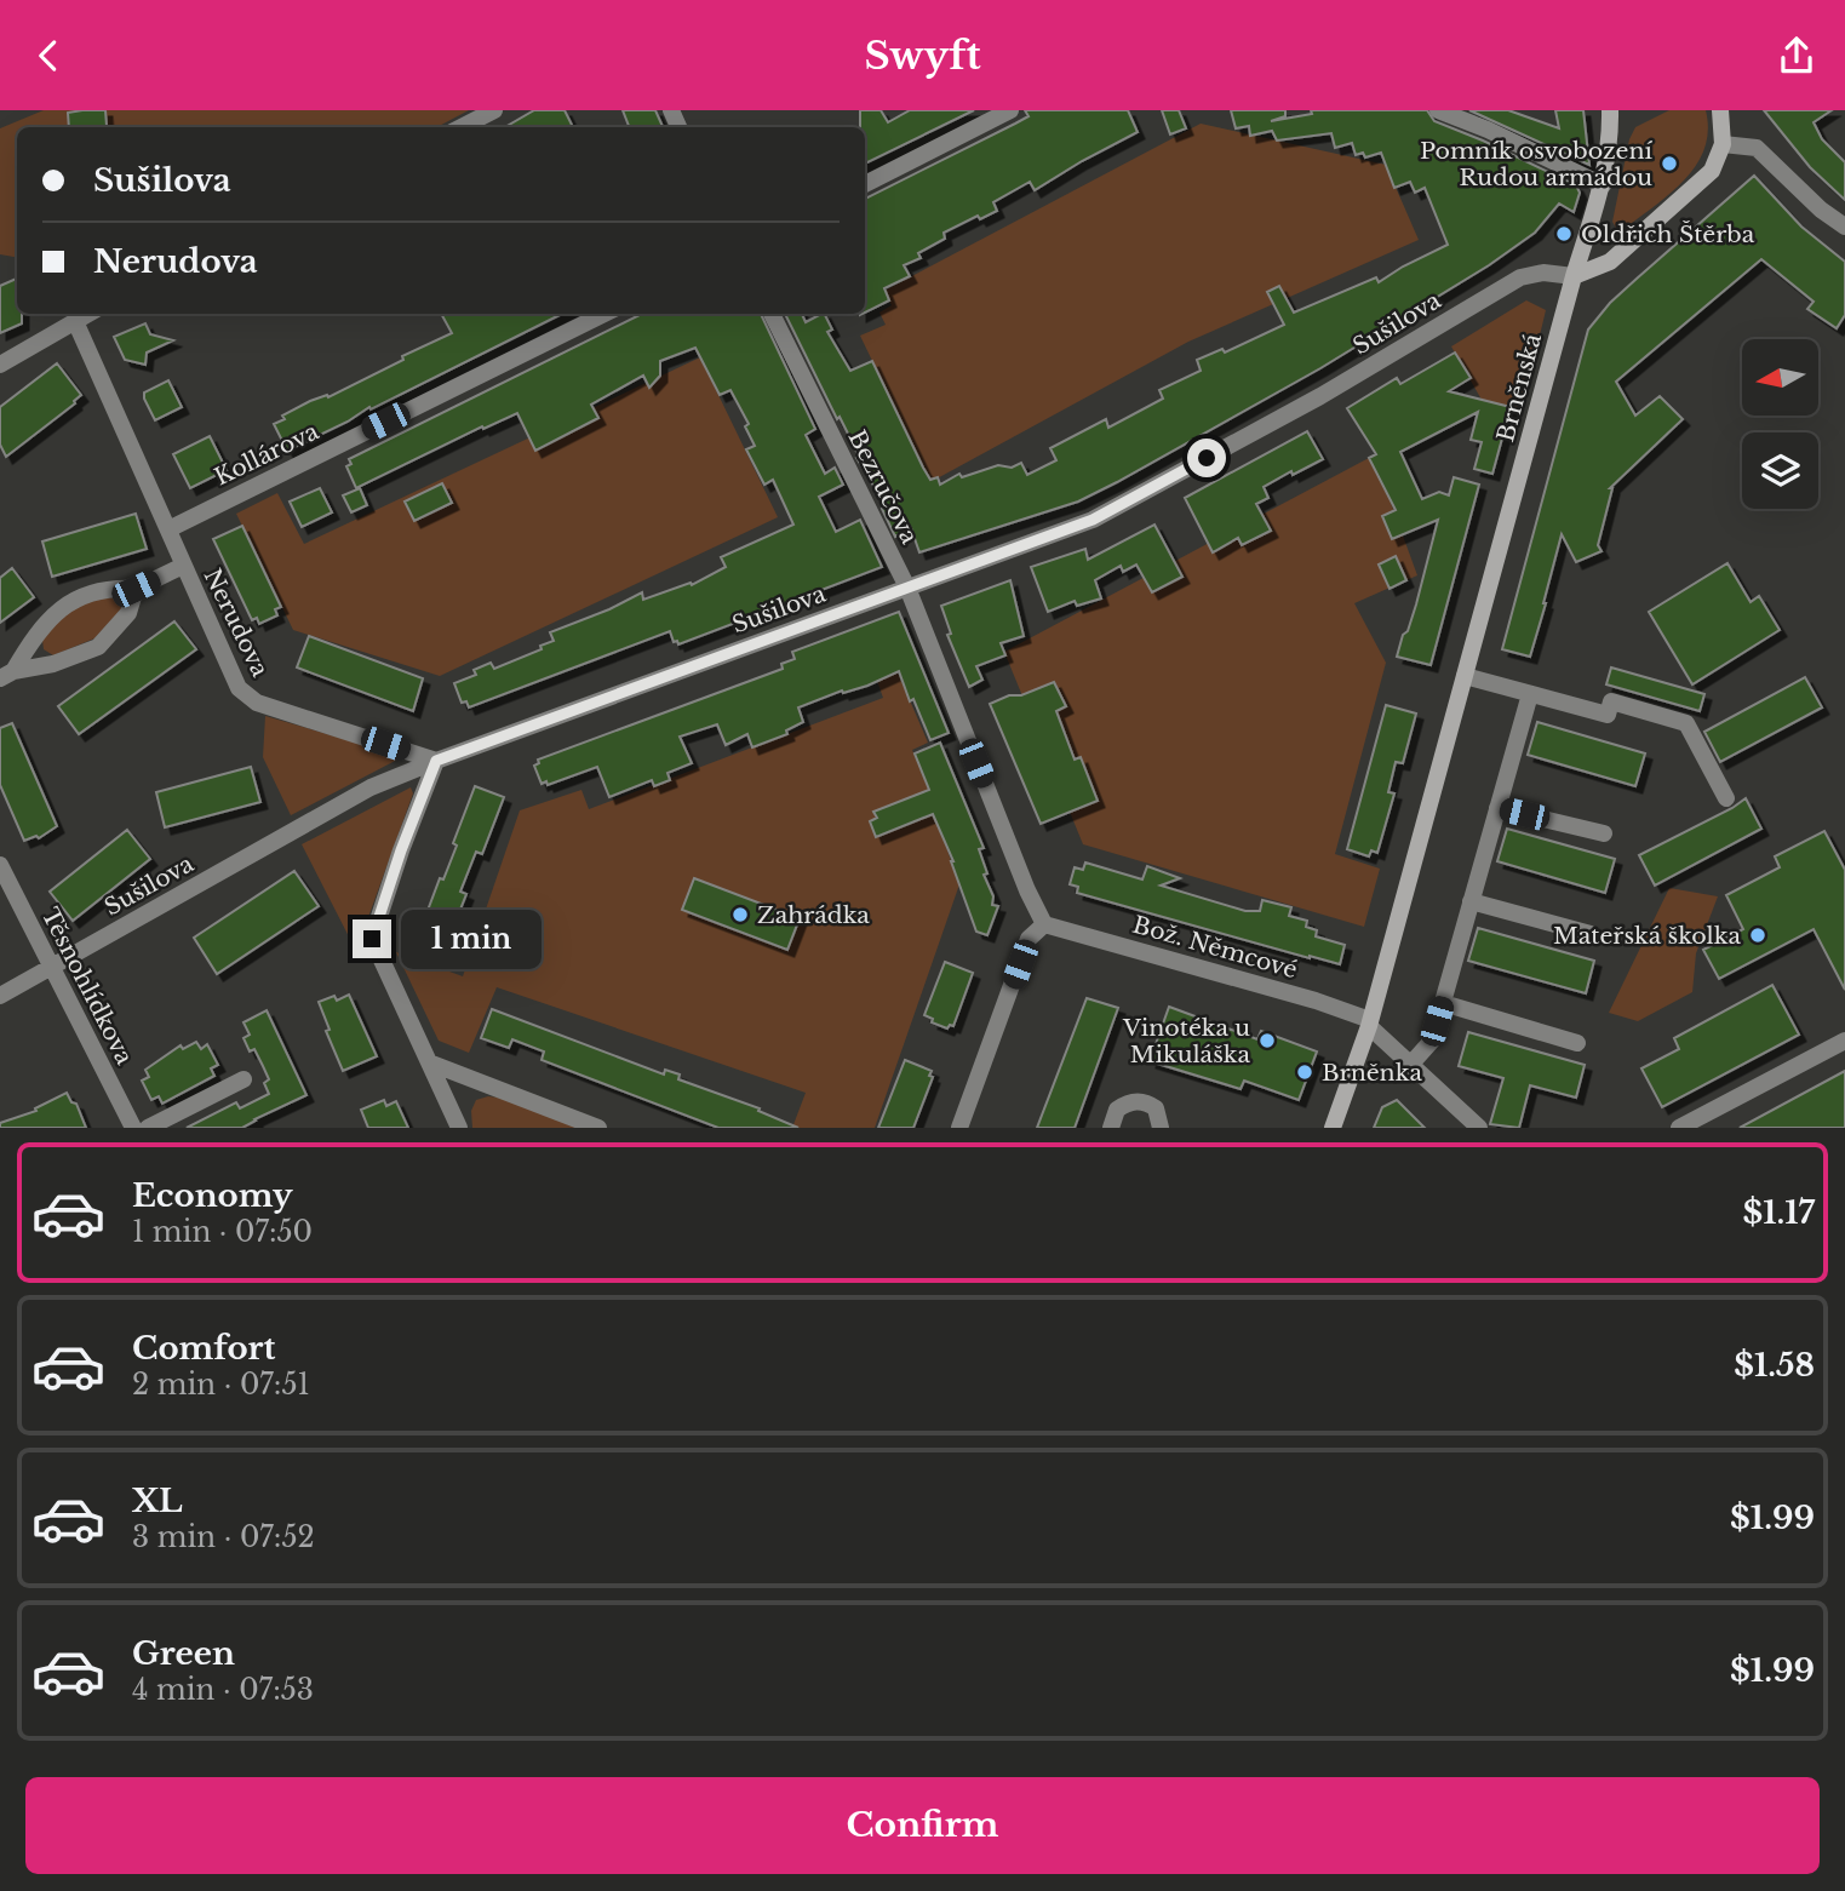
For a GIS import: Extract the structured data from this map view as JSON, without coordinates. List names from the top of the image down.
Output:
{
  "streets": {
    "street": [
      "Sušilova",
      "Brněnská",
      "Kollárova",
      "Bezručova",
      "Nerudova",
      "Bož. Němcové",
      "Těsnohlídkova"
    ]
  },
  "crossings": [
    ["Sušilova", "Brněnská"],
    ["Sušilova", "Bezručova"],
    ["Sušilova", "Nerudova"],
    ["Sušilova", "Těsnohlídkova"],
    ["Brněnská", "Bož. Němcové"],
    ["Kollárova", "Nerudova"],
    ["Bezručova", "Bož. Němcové"]
  ],
  "places": [
    "Pomník osvobození Rudou armádou",
    "Oldřich Štěrba",
    "Zahrádka",
    "Mateřská školka",
    "Vinotéka u Mikuláška",
    "Brněnka"
  ],
  "north": "left",
  "page": {
    "header": "Swyft",
    "banner": ["Sušilova", "Nerudova"],
    "bubble": "1 min",
    "list": [
      {
        "name": "Economy",
        "note": "1 min · 07:50",
        "value": "$1.17"
      },
      {
        "name": "Comfort",
        "note": "2 min · 07:51",
        "value": "$1.58"
      },
      {
        "name": "XL",
        "note": "3 min · 07:52",
        "value": "$1.99"
      },
      {
        "name": "Green",
        "note": "4 min · 07:53",
        "value": "$1.99"
      }
    ],
    "buttons": "Confirm"
  }
}
